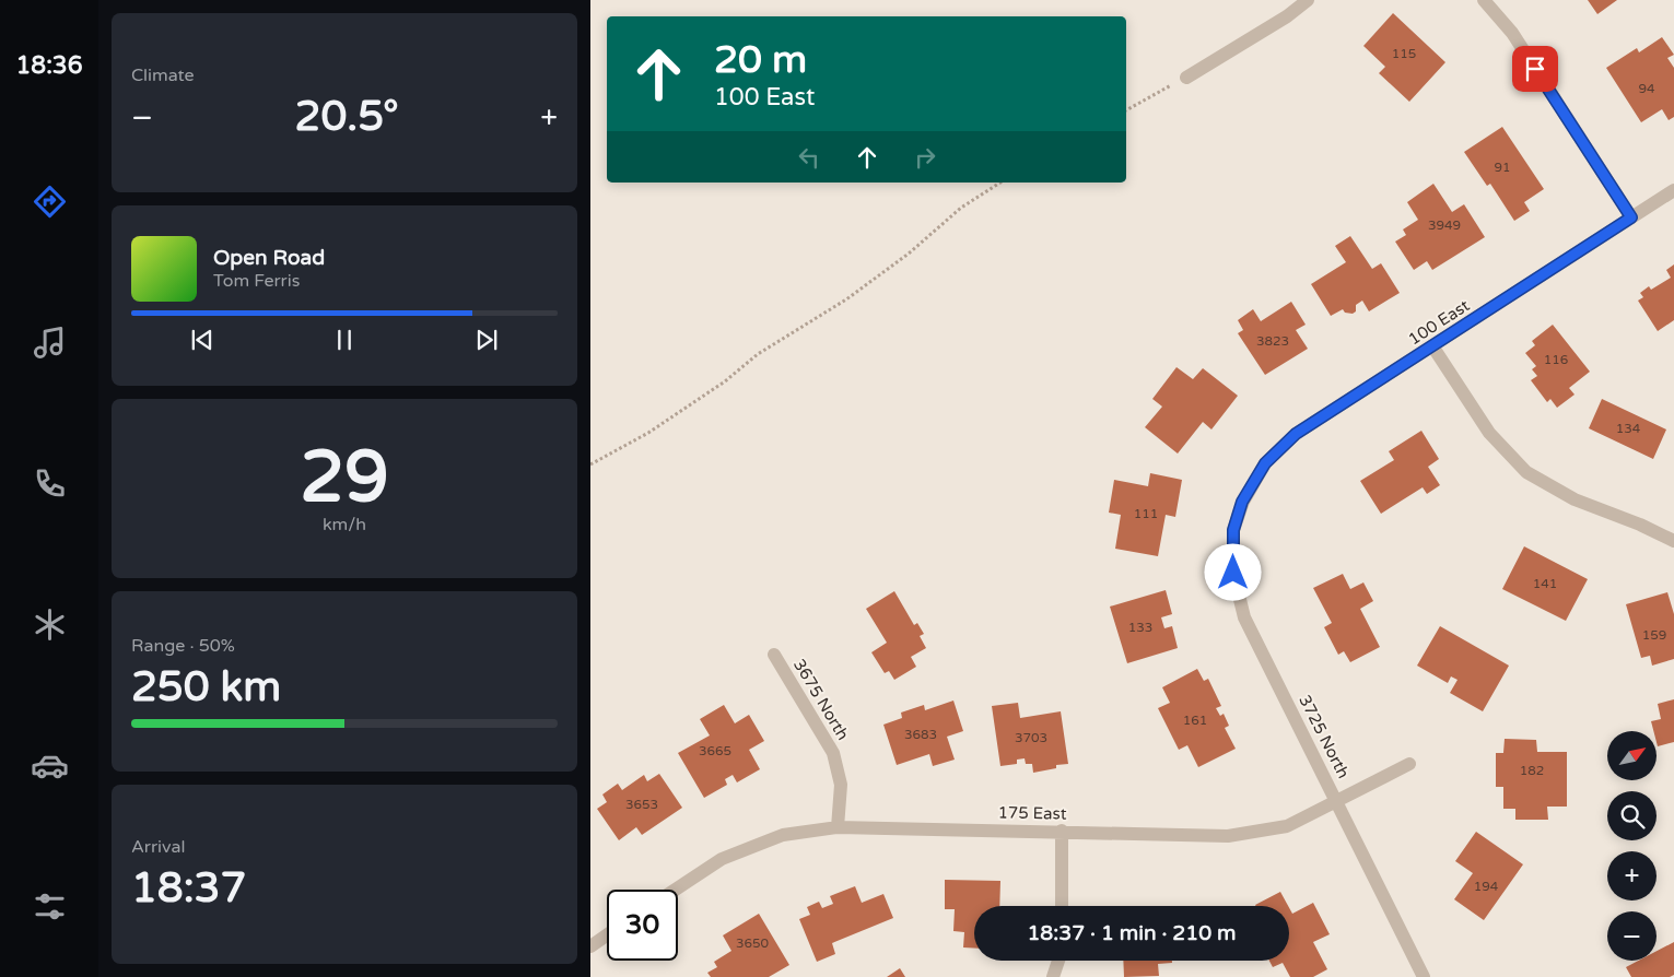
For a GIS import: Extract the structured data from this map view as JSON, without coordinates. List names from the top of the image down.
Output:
{
  "streets": {
    "street": [
      "100 East",
      "3675 North",
      "3725 North",
      "175 East"
    ]
  },
  "crossings": [
    ["100 East", "3725 North"],
    ["3675 North", "175 East"],
    ["3725 North", "175 East"]
  ],
  "house_numbers": [
    "115",
    "94",
    "91",
    "3949",
    "3823",
    "116",
    "134",
    "111",
    "141",
    "133",
    "159",
    "161",
    "3683",
    "3703",
    "3665",
    "182",
    "3653",
    "194",
    "3650"
  ],
  "north": "top right",
  "page": {
    "tabs": "18:36",
    "tile": [
      "Climate",
      ["29", "km/h"],
      ["Range · 50%", "250 km"],
      ["Arrival", "18:37"]
    ],
    "turn": ["20 m", "100 East"],
    "heat": ["−", "20.5°", "+"],
    "song": ["Open Road", "Tom Ferris"],
    "map_buttons": ["+", "−"],
    "limit": "30",
    "trip": "18:37 · 1 min · 210 m"
  }
}
